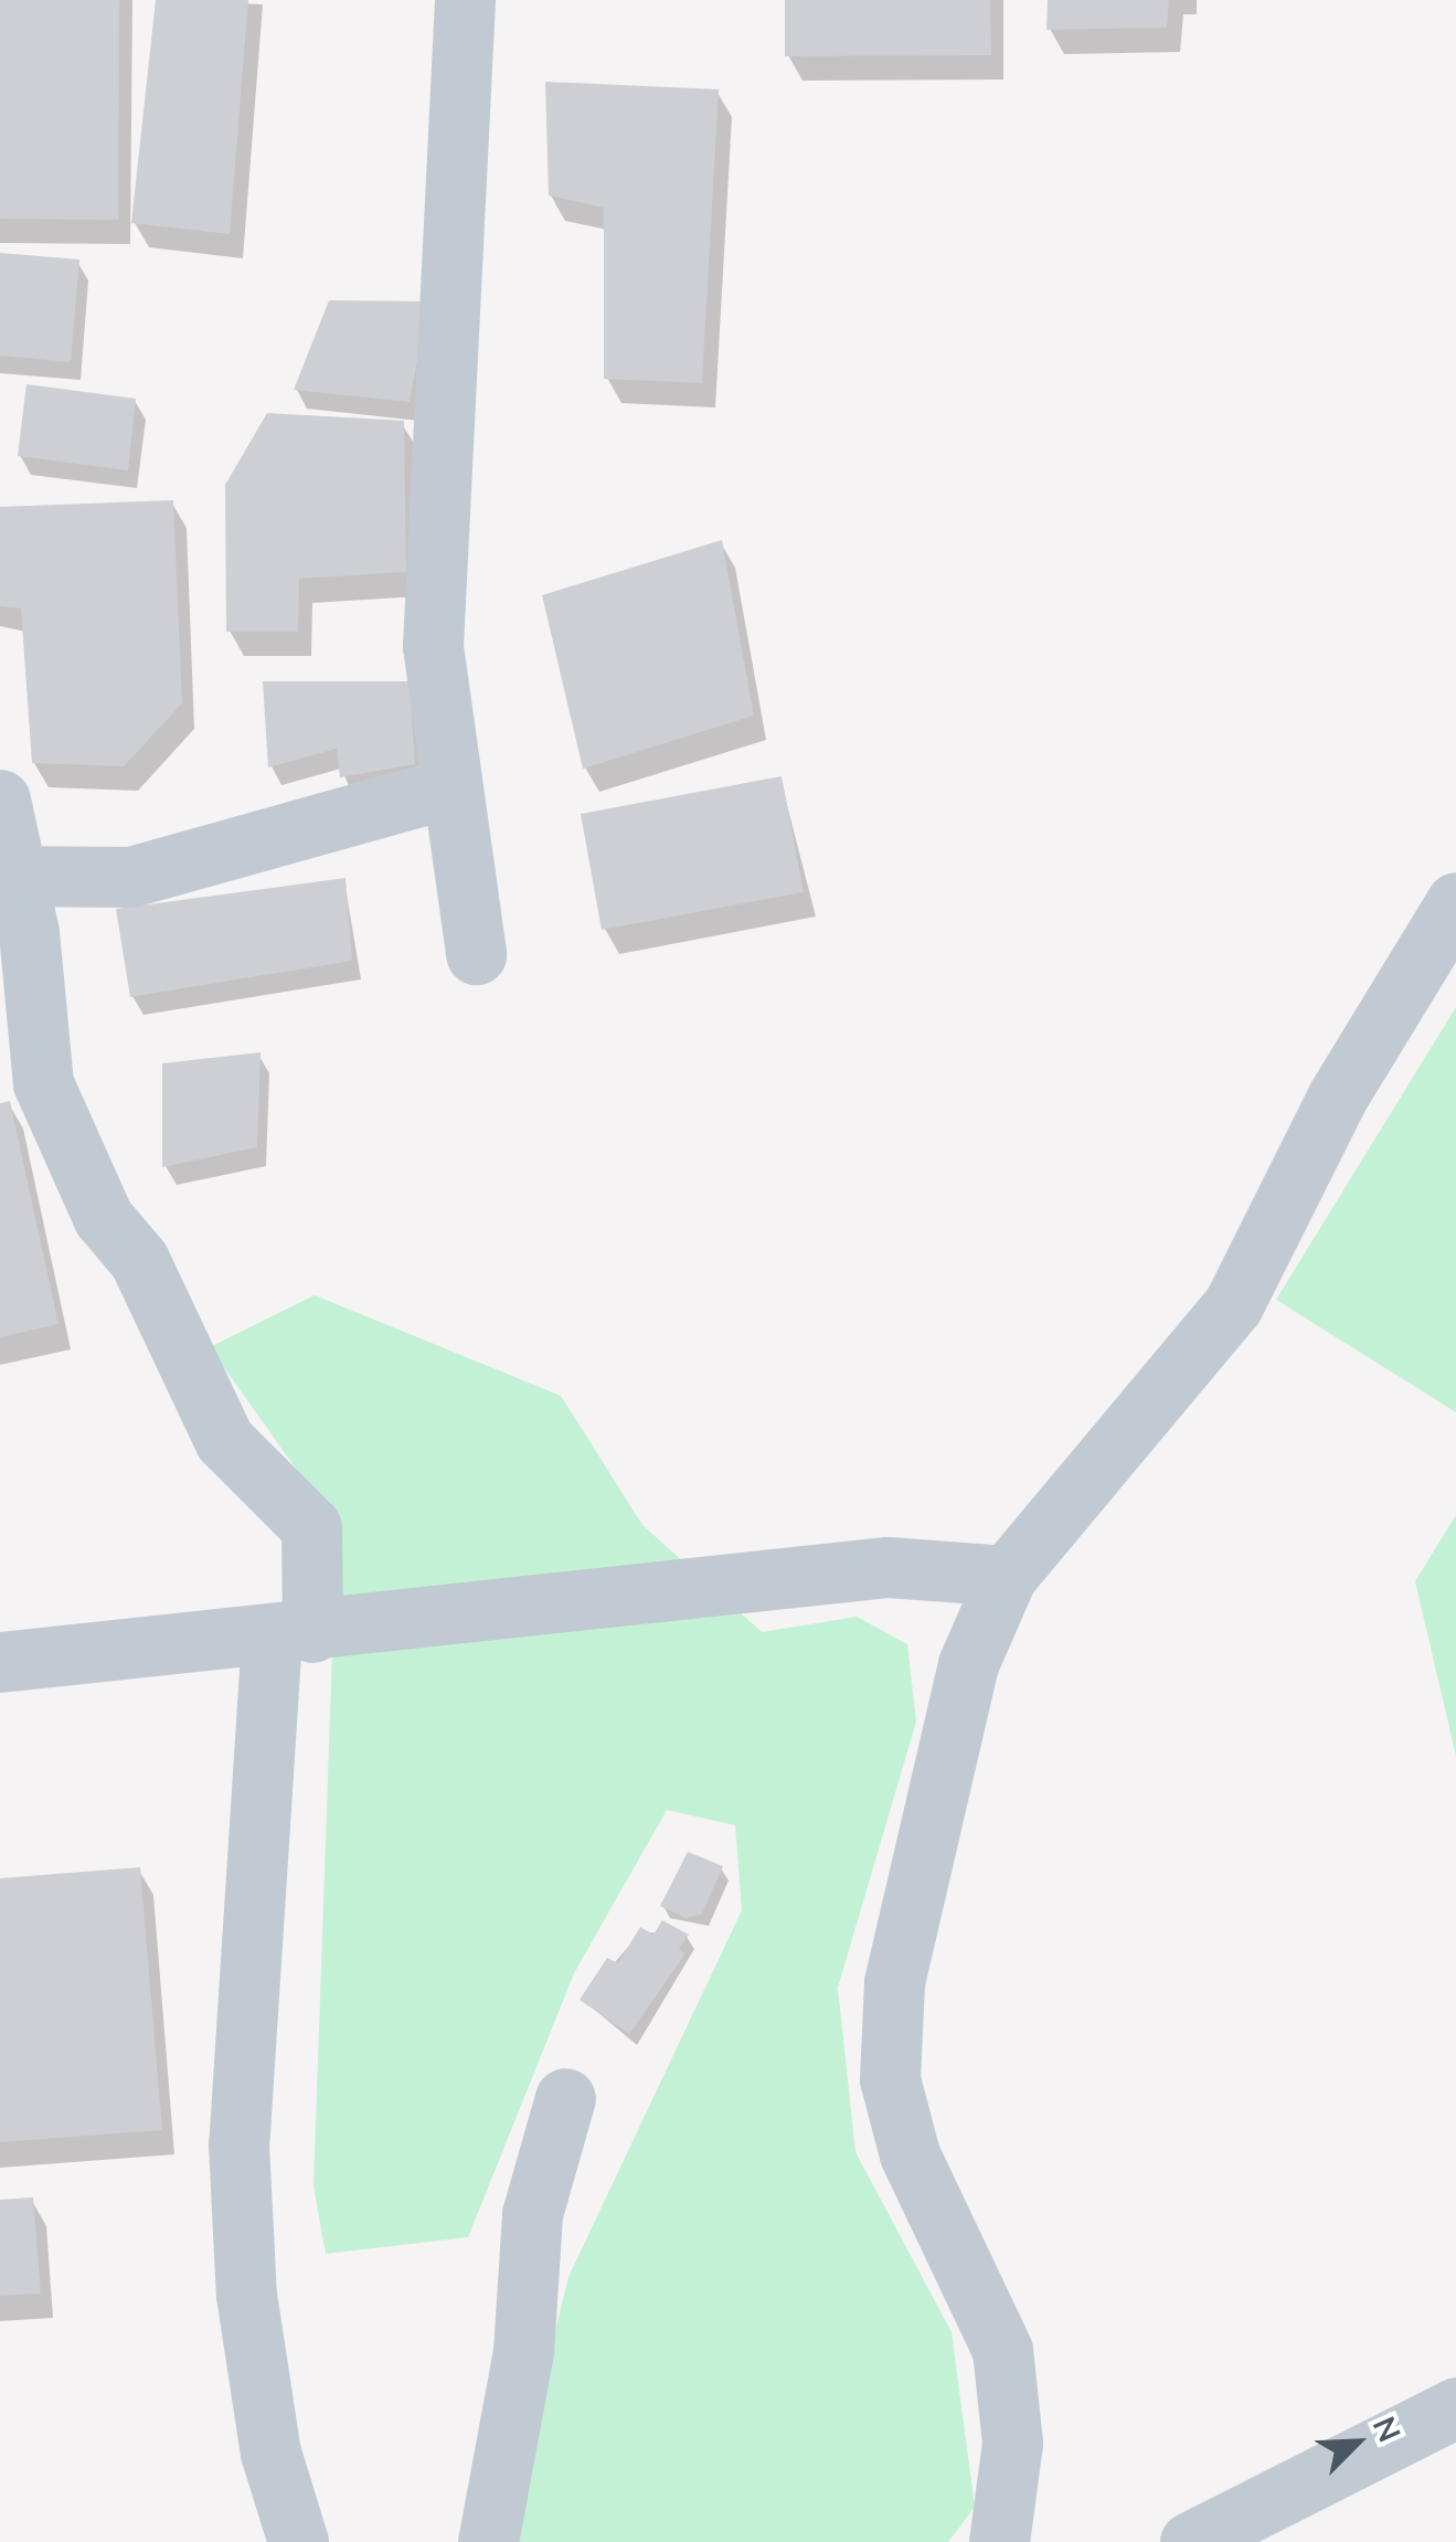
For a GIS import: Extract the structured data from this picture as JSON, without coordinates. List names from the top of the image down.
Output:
{
  "north": "top right"
}
